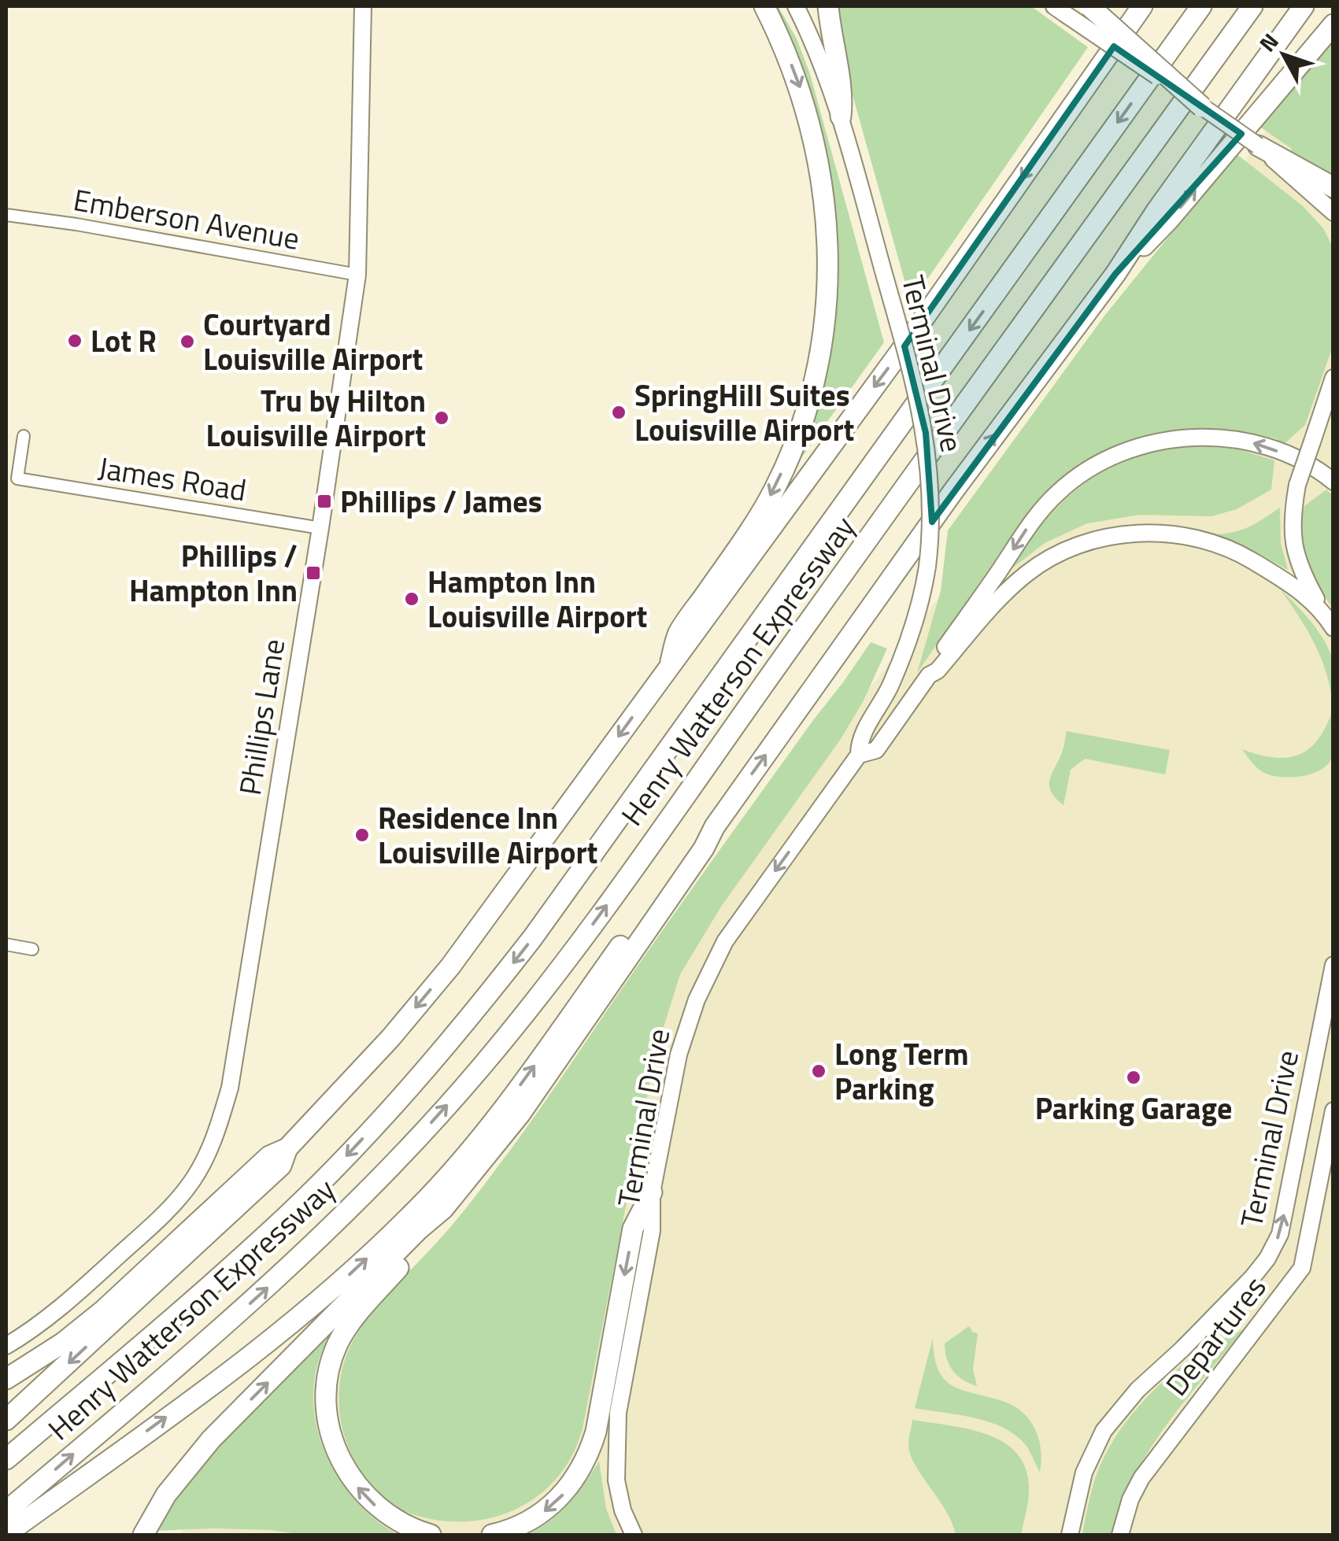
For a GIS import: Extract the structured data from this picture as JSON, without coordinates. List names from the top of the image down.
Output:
{
  "streets": {
    "highway": ["Henry Watterson Expressway"],
    "main road": ["Terminal Drive", "Phillips Lane", "Departures"],
    "street": ["Emberson Avenue", "James Road"]
  },
  "crossings": [
    ["Emberson Avenue", "Phillips Lane"],
    ["James Road", "Phillips Lane"]
  ],
  "places": {
    "other": [
      "Lot R",
      "Courtyard Louisville Airport",
      "SpringHill Suites Louisville Airport",
      "Tru by Hilton Louisville Airport",
      "Hampton Inn Louisville Airport",
      "Residence Inn Louisville Airport",
      "Long Term Parking",
      "Parking Garage"
    ],
    "transit": ["Phillips / James", "Phillips / Hampton Inn"]
  },
  "north": "top left"
}
